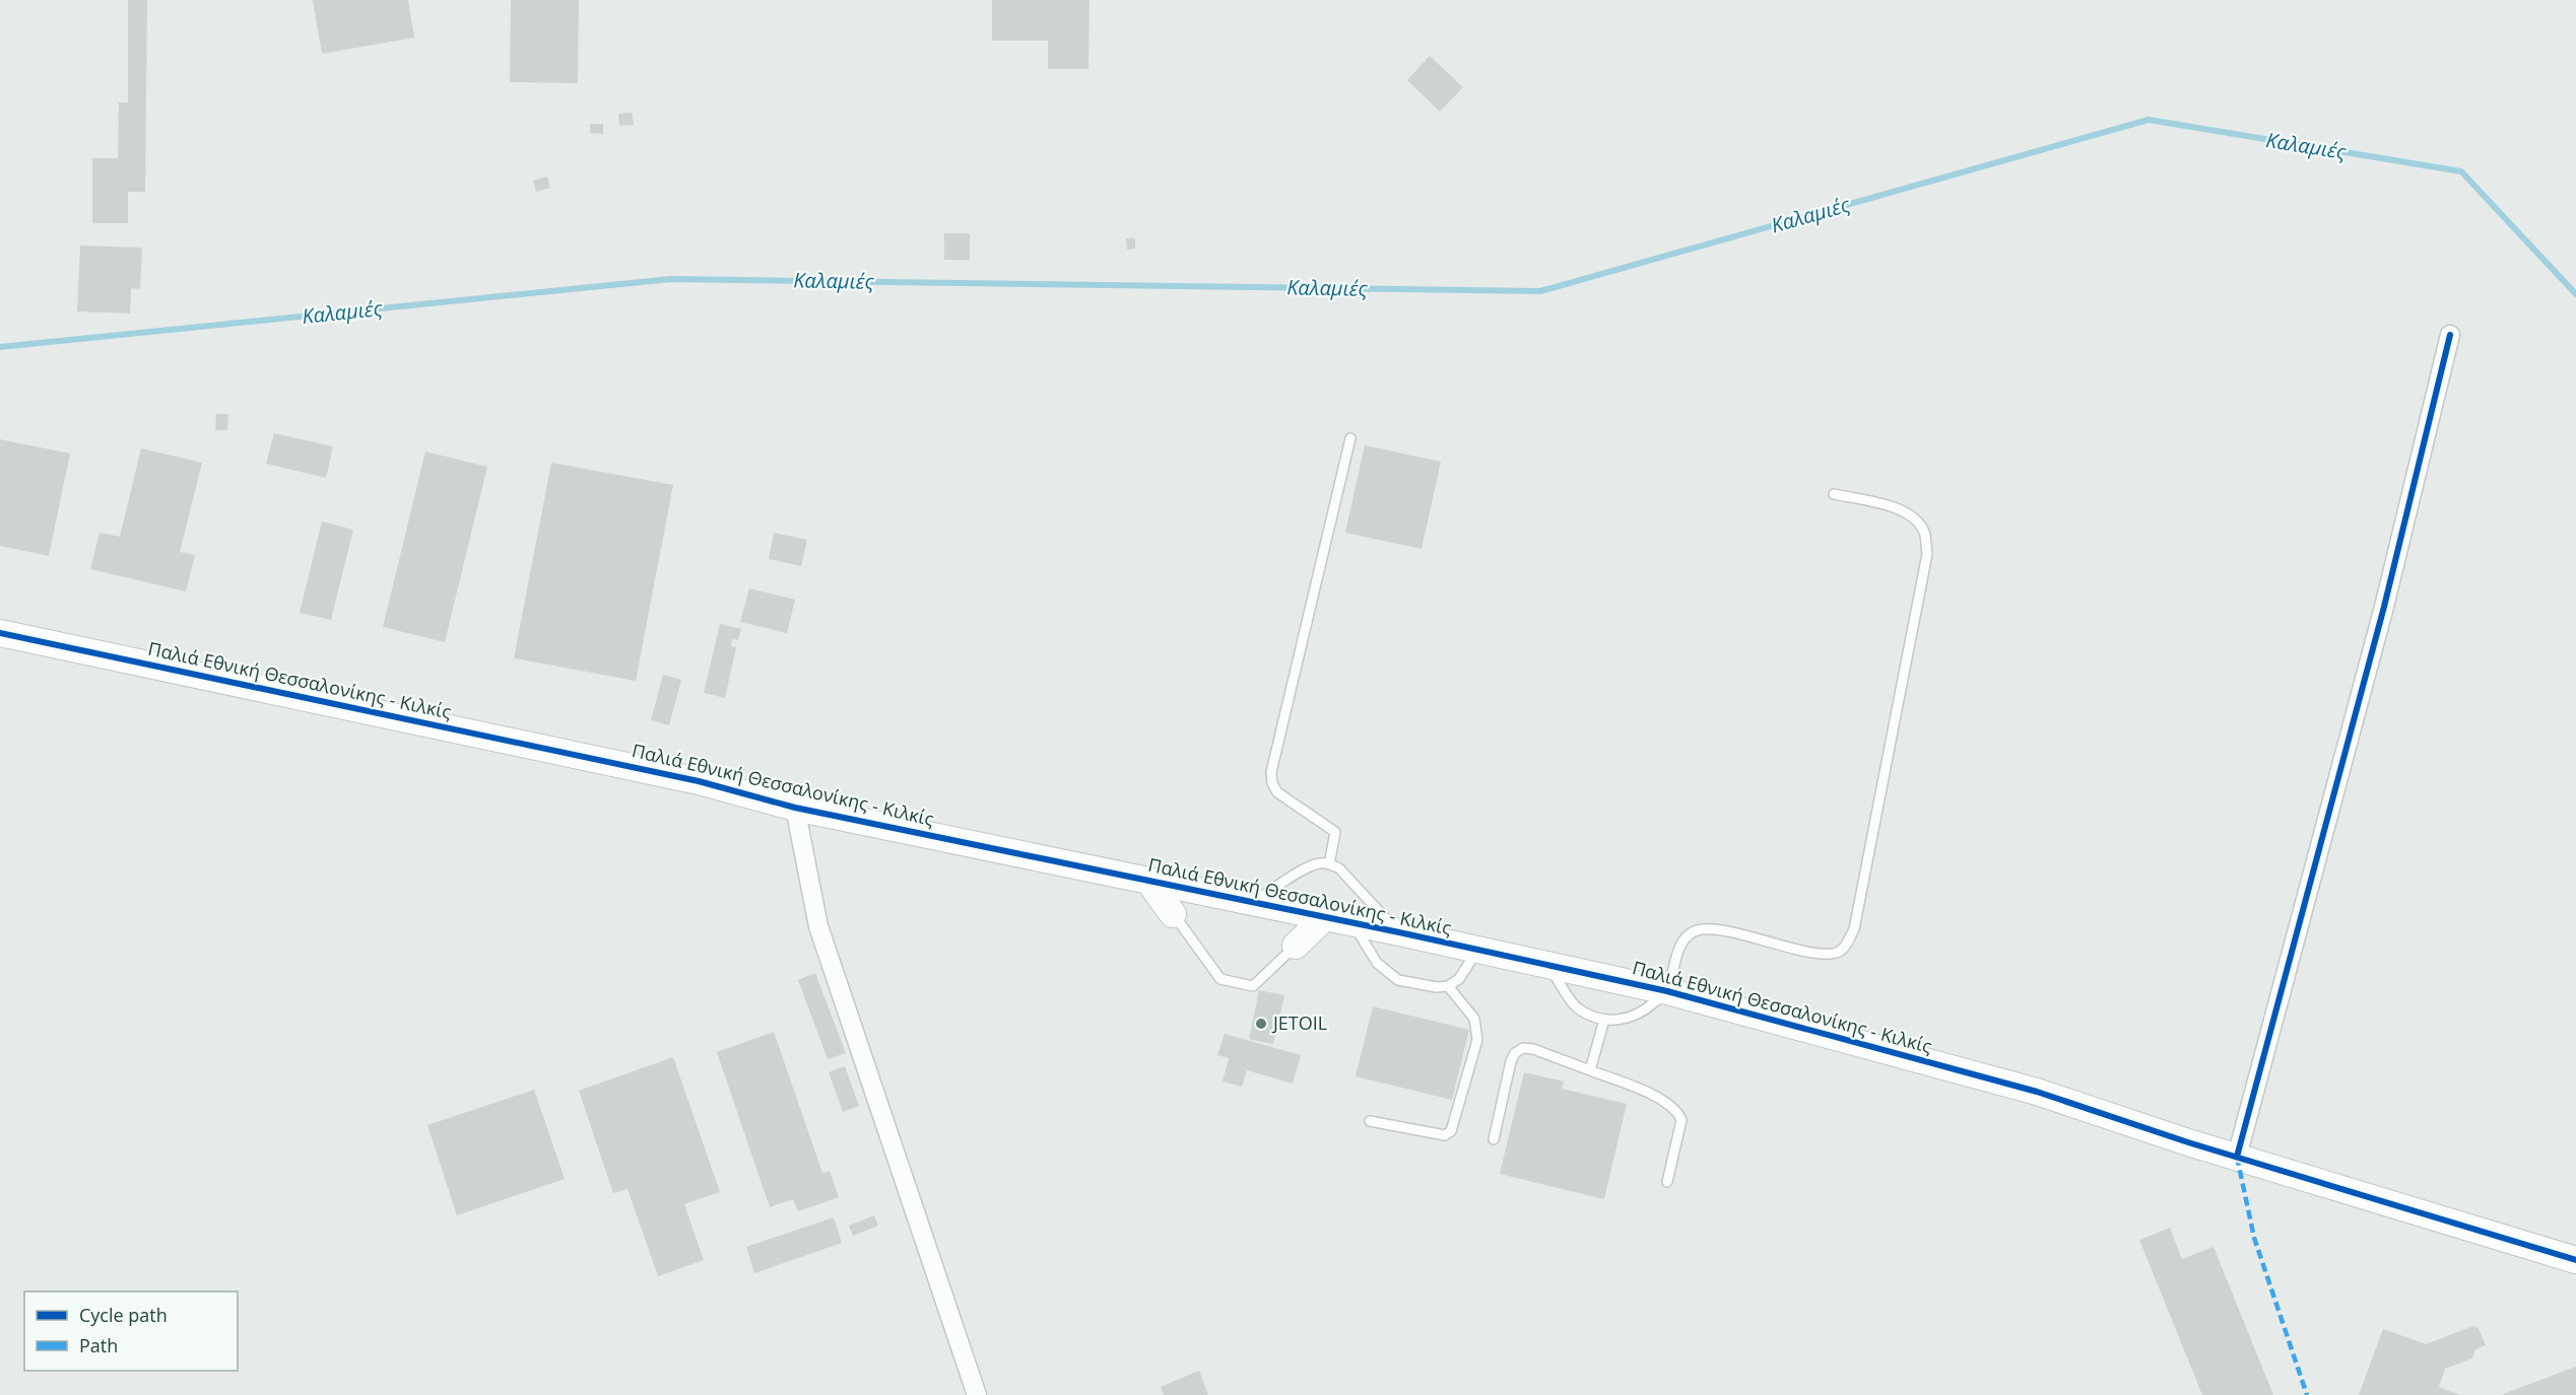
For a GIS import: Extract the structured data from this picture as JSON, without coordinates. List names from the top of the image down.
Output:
{
  "streets": {
    "main road": ["Παλιά Εθνική Θεσσαλονίκης - Κιλκίς"]
  },
  "water": ["Καλαμιές"],
  "places": ["JETOIL"],
  "legend": ["Cycle path", "Path"]
}
